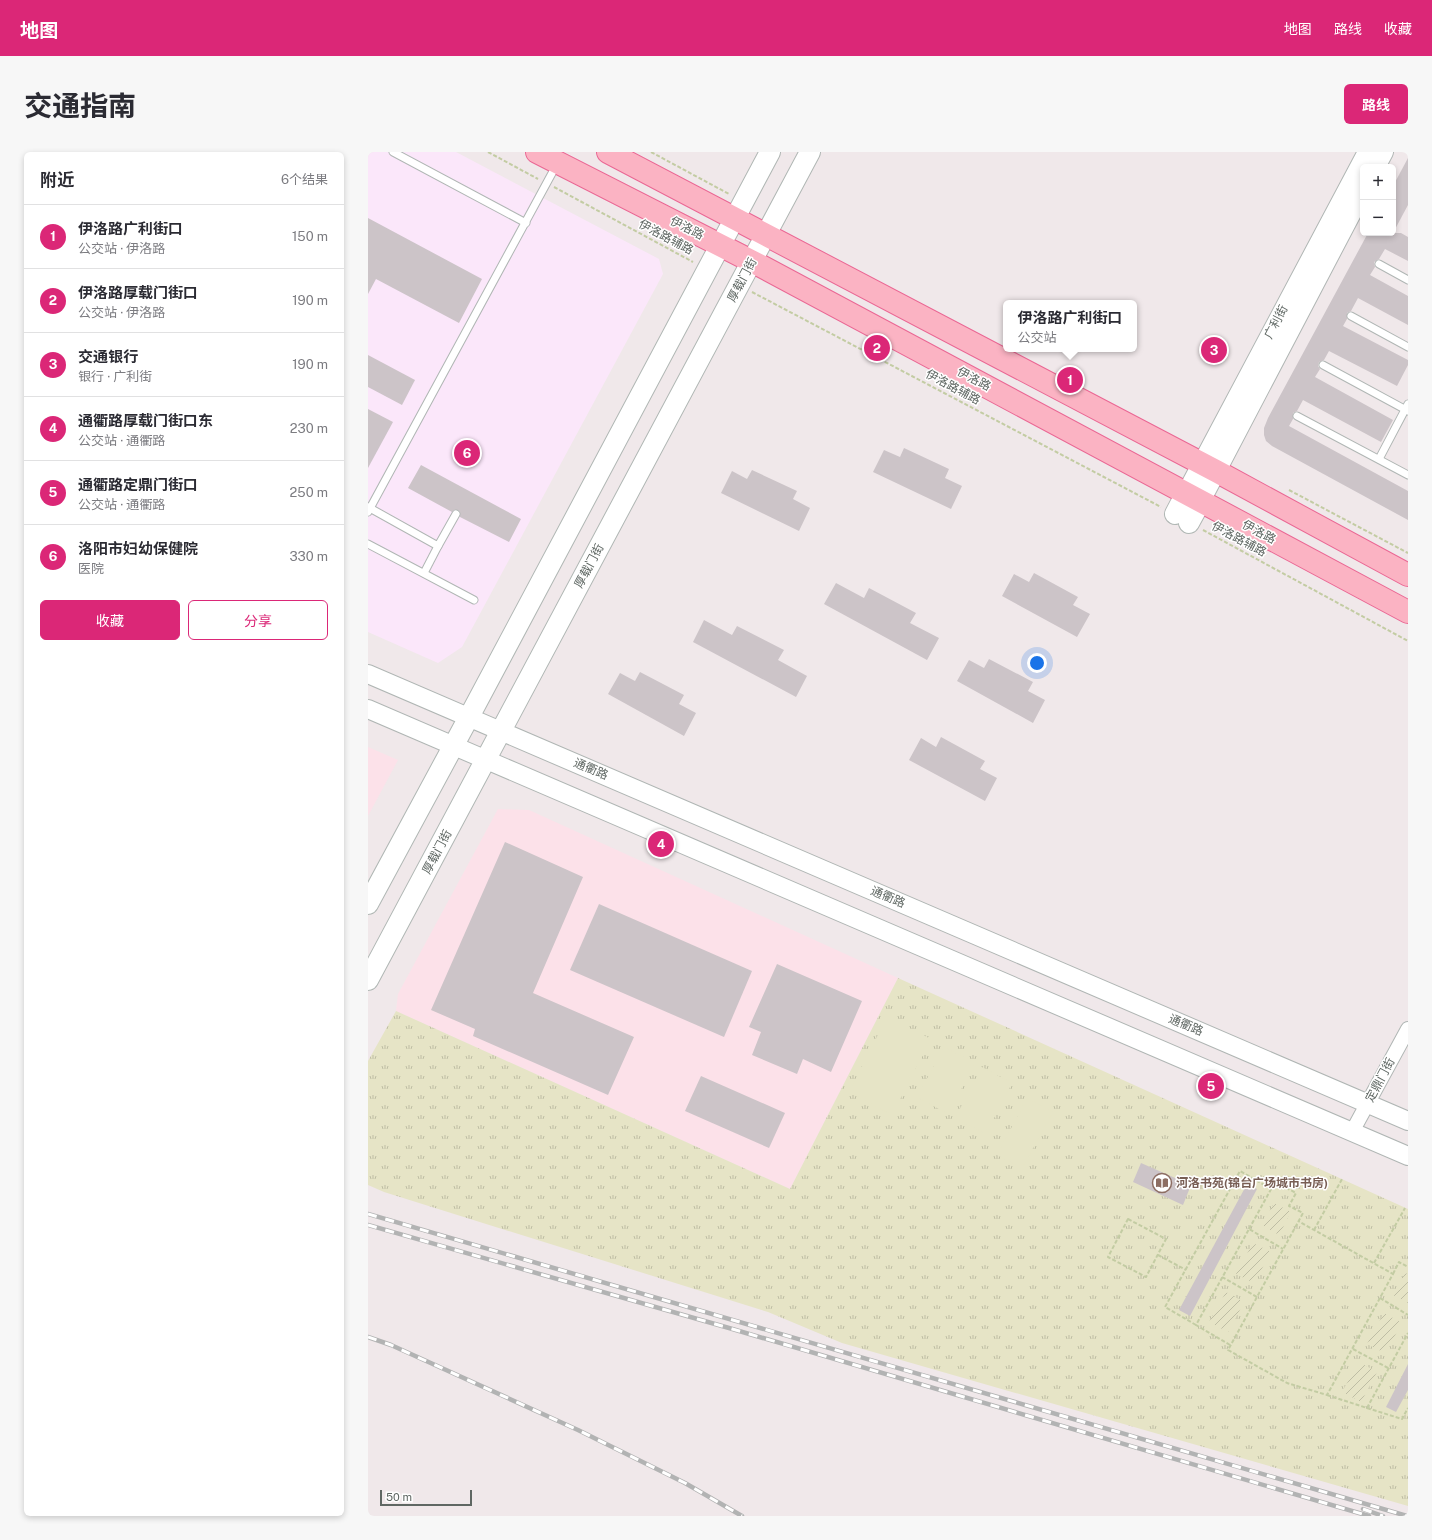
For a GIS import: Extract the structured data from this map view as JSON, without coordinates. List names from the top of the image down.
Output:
{
  "streets": {
    "main road": ["伊洛路", "厚载门街"],
    "street": ["广利街", "通衢路", "定鼎门街"],
    "path": ["伊洛路辅路"]
  },
  "crossings": [
    ["伊洛路", "厚载门街"],
    ["伊洛路", "广利街"],
    ["伊洛路辅路", "厚载门街"],
    ["厚载门街", "通衢路"],
    ["通衢路", "定鼎门街"]
  ],
  "places": {
    "library": ["河洛书苑(锦台广场城市书房)"]
  },
  "scale_bar": "50 m",
  "page": {
    "header": "地图",
    "nav": ["地图", "路线", "收藏"],
    "title": "交通指南",
    "buttons": [
      "路线",
      ["收藏", "分享"]
    ],
    "heading": ["附近", "6个结果"],
    "map_buttons": ["+", "−"],
    "list": [
      {
        "mark": "1",
        "name": "伊洛路广利街口",
        "note": "公交站 · 伊洛路",
        "value": "150 m"
      },
      {
        "mark": "2",
        "name": "伊洛路厚载门街口",
        "note": "公交站 · 伊洛路",
        "value": "190 m"
      },
      {
        "mark": "3",
        "name": "交通银行",
        "note": "银行 · 广利街",
        "value": "190 m"
      },
      {
        "mark": "4",
        "name": "通衢路厚载门街口东",
        "note": "公交站 · 通衢路",
        "value": "230 m"
      },
      {
        "mark": "5",
        "name": "通衢路定鼎门街口",
        "note": "公交站 · 通衢路",
        "value": "250 m"
      },
      {
        "mark": "6",
        "name": "洛阳市妇幼保健院",
        "note": "医院",
        "value": "330 m"
      }
    ],
    "popup": ["伊洛路广利街口", "公交站"],
    "pins": [
      "2",
      "3",
      "1",
      "6",
      "4",
      "5"
    ],
    "scale": "50 m"
  }
}
